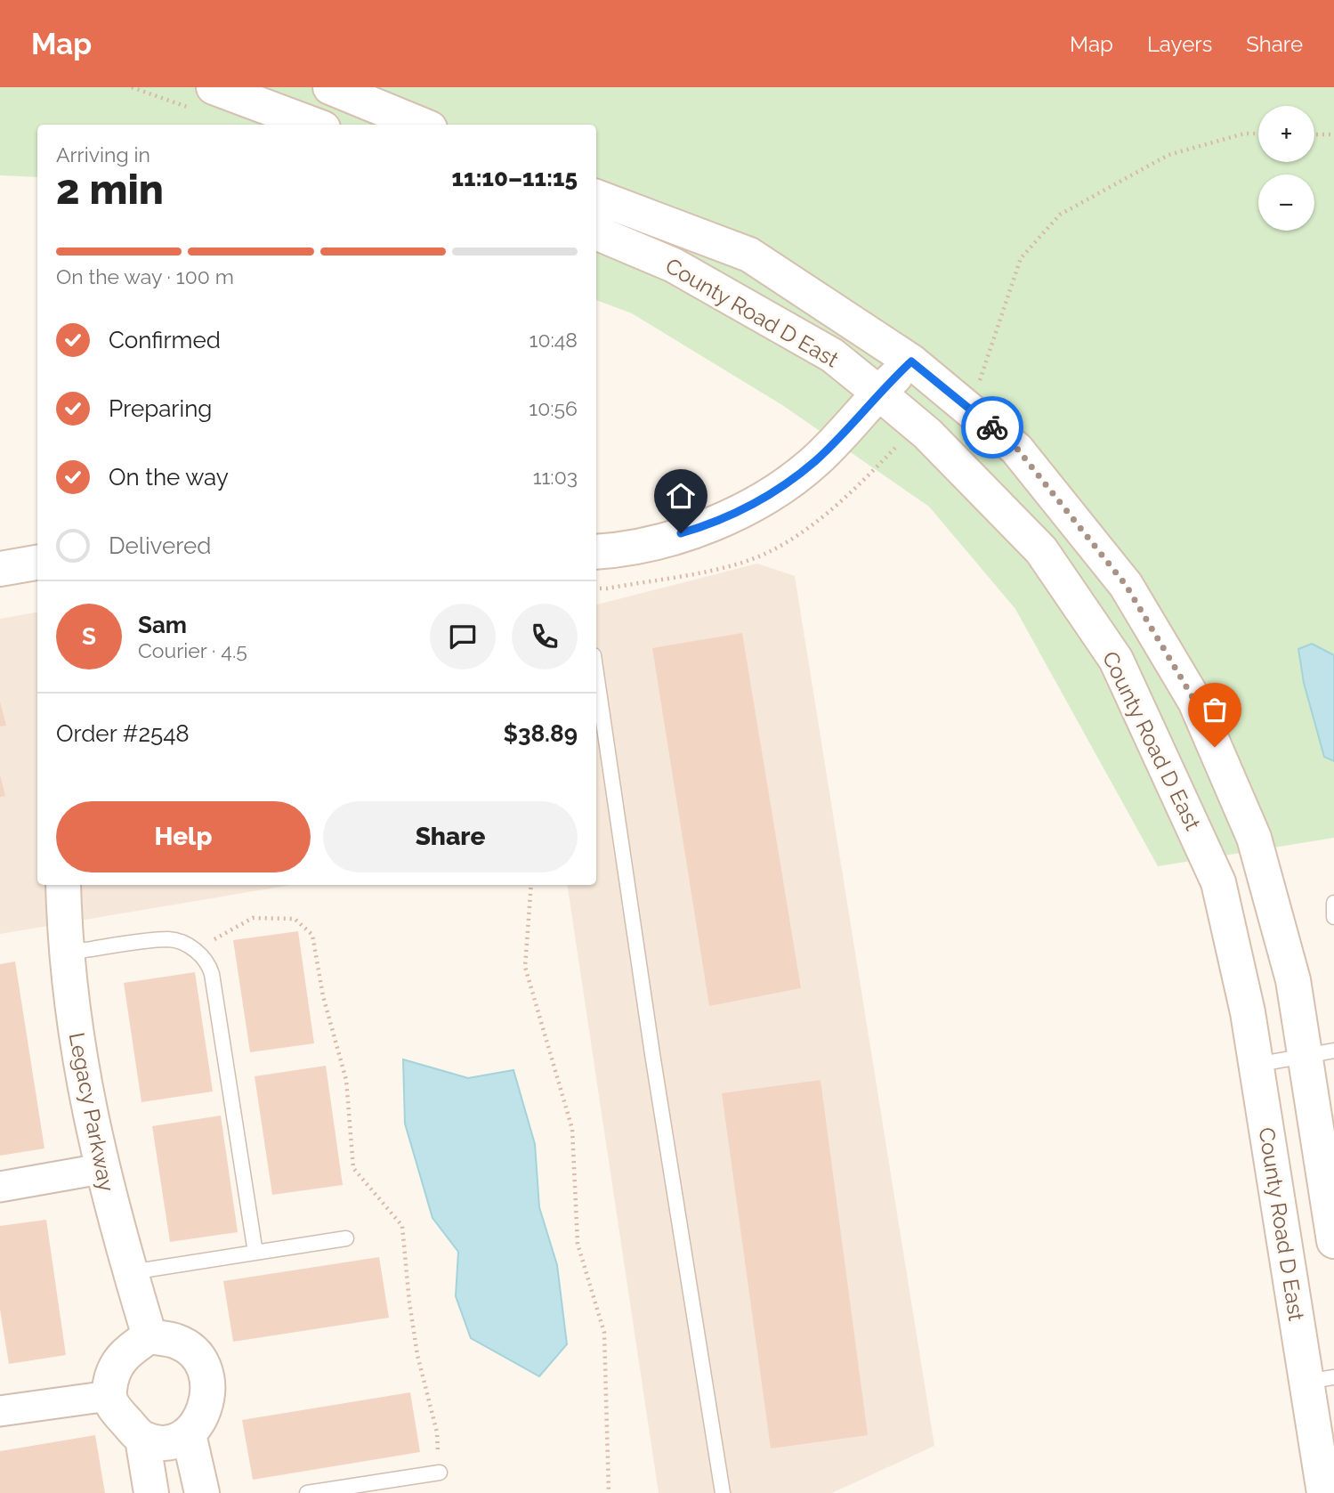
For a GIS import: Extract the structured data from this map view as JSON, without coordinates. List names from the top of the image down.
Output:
{
  "streets": {
    "street": ["County Road D East", "Legacy Parkway"]
  },
  "page": {
    "header": "Map",
    "nav": ["Map", "Layers", "Share"],
    "map_buttons": ["+", "−"],
    "heading": ["2 min", "Arriving in", "11:10–11:15"],
    "panel": [
      "Sam",
      "Courier · 4.5",
      "Order #2548",
      "$38.89"
    ],
    "bar": "On the way · 100 m",
    "list": [
      ["Confirmed", "10:48"],
      ["Preparing", "10:56"],
      ["On the way", "11:03"],
      "Delivered"
    ],
    "round": "S",
    "buttons": ["Help", "Share"]
  }
}
